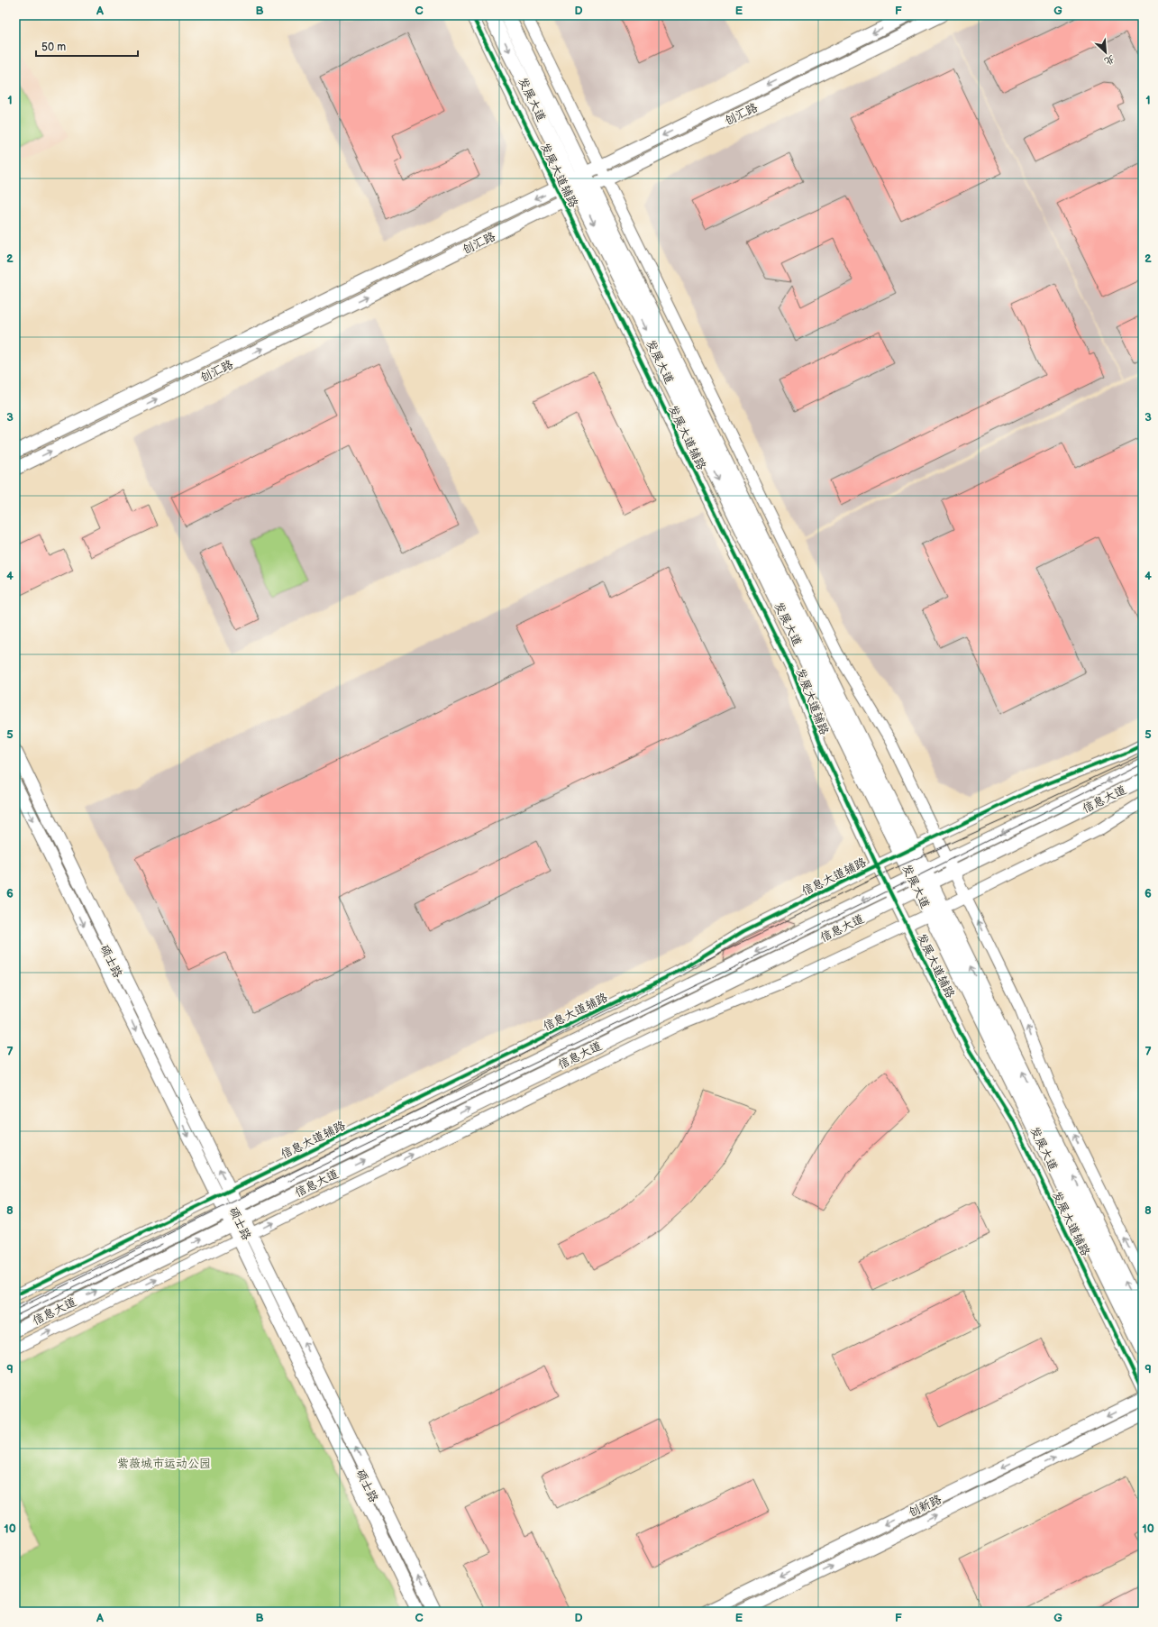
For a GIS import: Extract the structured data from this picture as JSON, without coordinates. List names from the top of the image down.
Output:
{
  "streets": {
    "main road": ["发展大道"],
    "street": [
      "创汇路",
      "发展大道辅路",
      "信息大道",
      "信息大道辅路",
      "硕士路",
      "创新路"
    ]
  },
  "crossings": [
    ["发展大道", "创汇路"],
    ["发展大道", "信息大道"],
    ["发展大道", "信息大道辅路"],
    ["创汇路", "发展大道辅路"],
    ["发展大道辅路", "信息大道"],
    ["发展大道辅路", "信息大道辅路"],
    ["信息大道", "硕士路"],
    ["信息大道辅路", "硕士路"]
  ],
  "parks": ["紫薇城市运动公园"],
  "scale_bar": "50 m",
  "north": "bottom right",
  "grid": {
    "columns": [
      "A",
      "B",
      "C",
      "D",
      "E",
      "F",
      "G"
    ],
    "rows": [
      "1",
      "2",
      "3",
      "4",
      "5",
      "6",
      "7",
      "8",
      "9",
      "10"
    ]
  }
}
